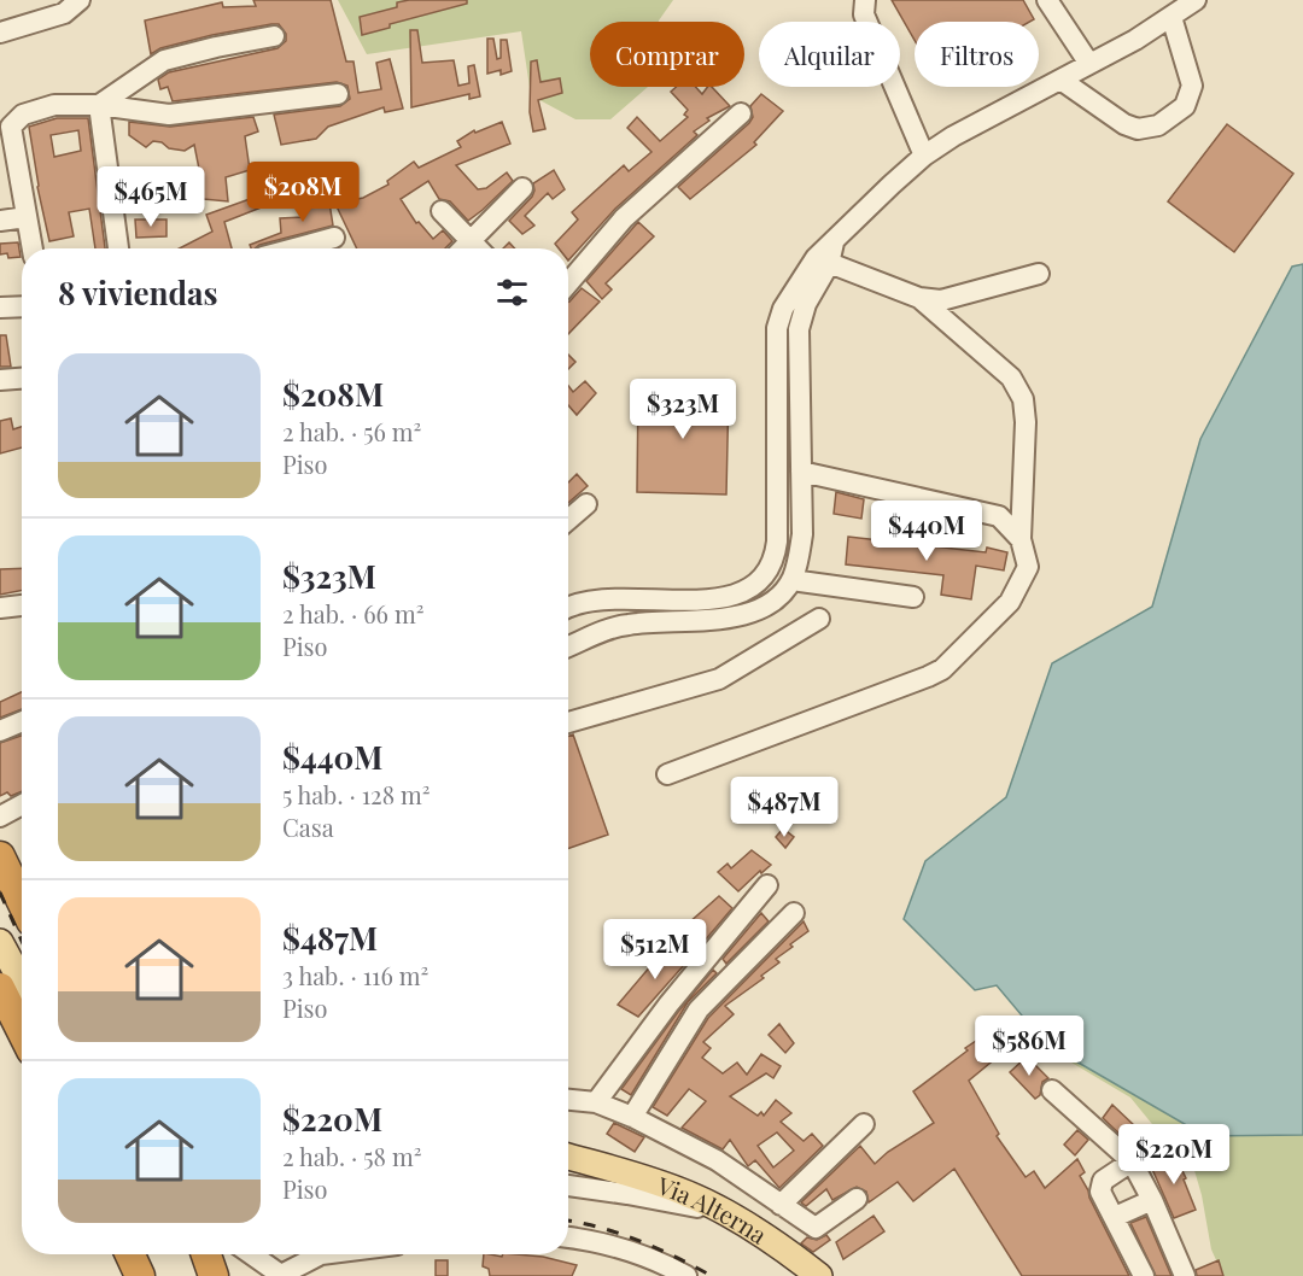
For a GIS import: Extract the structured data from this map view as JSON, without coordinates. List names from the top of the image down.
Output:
{
  "streets": {
    "main road": ["Via Alterna"]
  },
  "page": {
    "chip": ["Comprar", "Alquilar", "Filtros"],
    "price": [
      "$208M",
      "$465M",
      "$323M",
      "$440M",
      "$487M",
      "$512M",
      "$586M",
      "$220M"
    ],
    "heading": "8 viviendas",
    "list": [
      {
        "name": "$208M",
        "note": "2 hab. · 56 m² · Piso"
      },
      {
        "name": "$323M",
        "note": "2 hab. · 66 m² · Piso"
      },
      {
        "name": "$440M",
        "note": "5 hab. · 128 m² · Casa"
      },
      {
        "name": "$487M",
        "note": "3 hab. · 116 m² · Piso"
      },
      {
        "name": "$220M",
        "note": "2 hab. · 58 m² · Piso"
      }
    ]
  }
}
